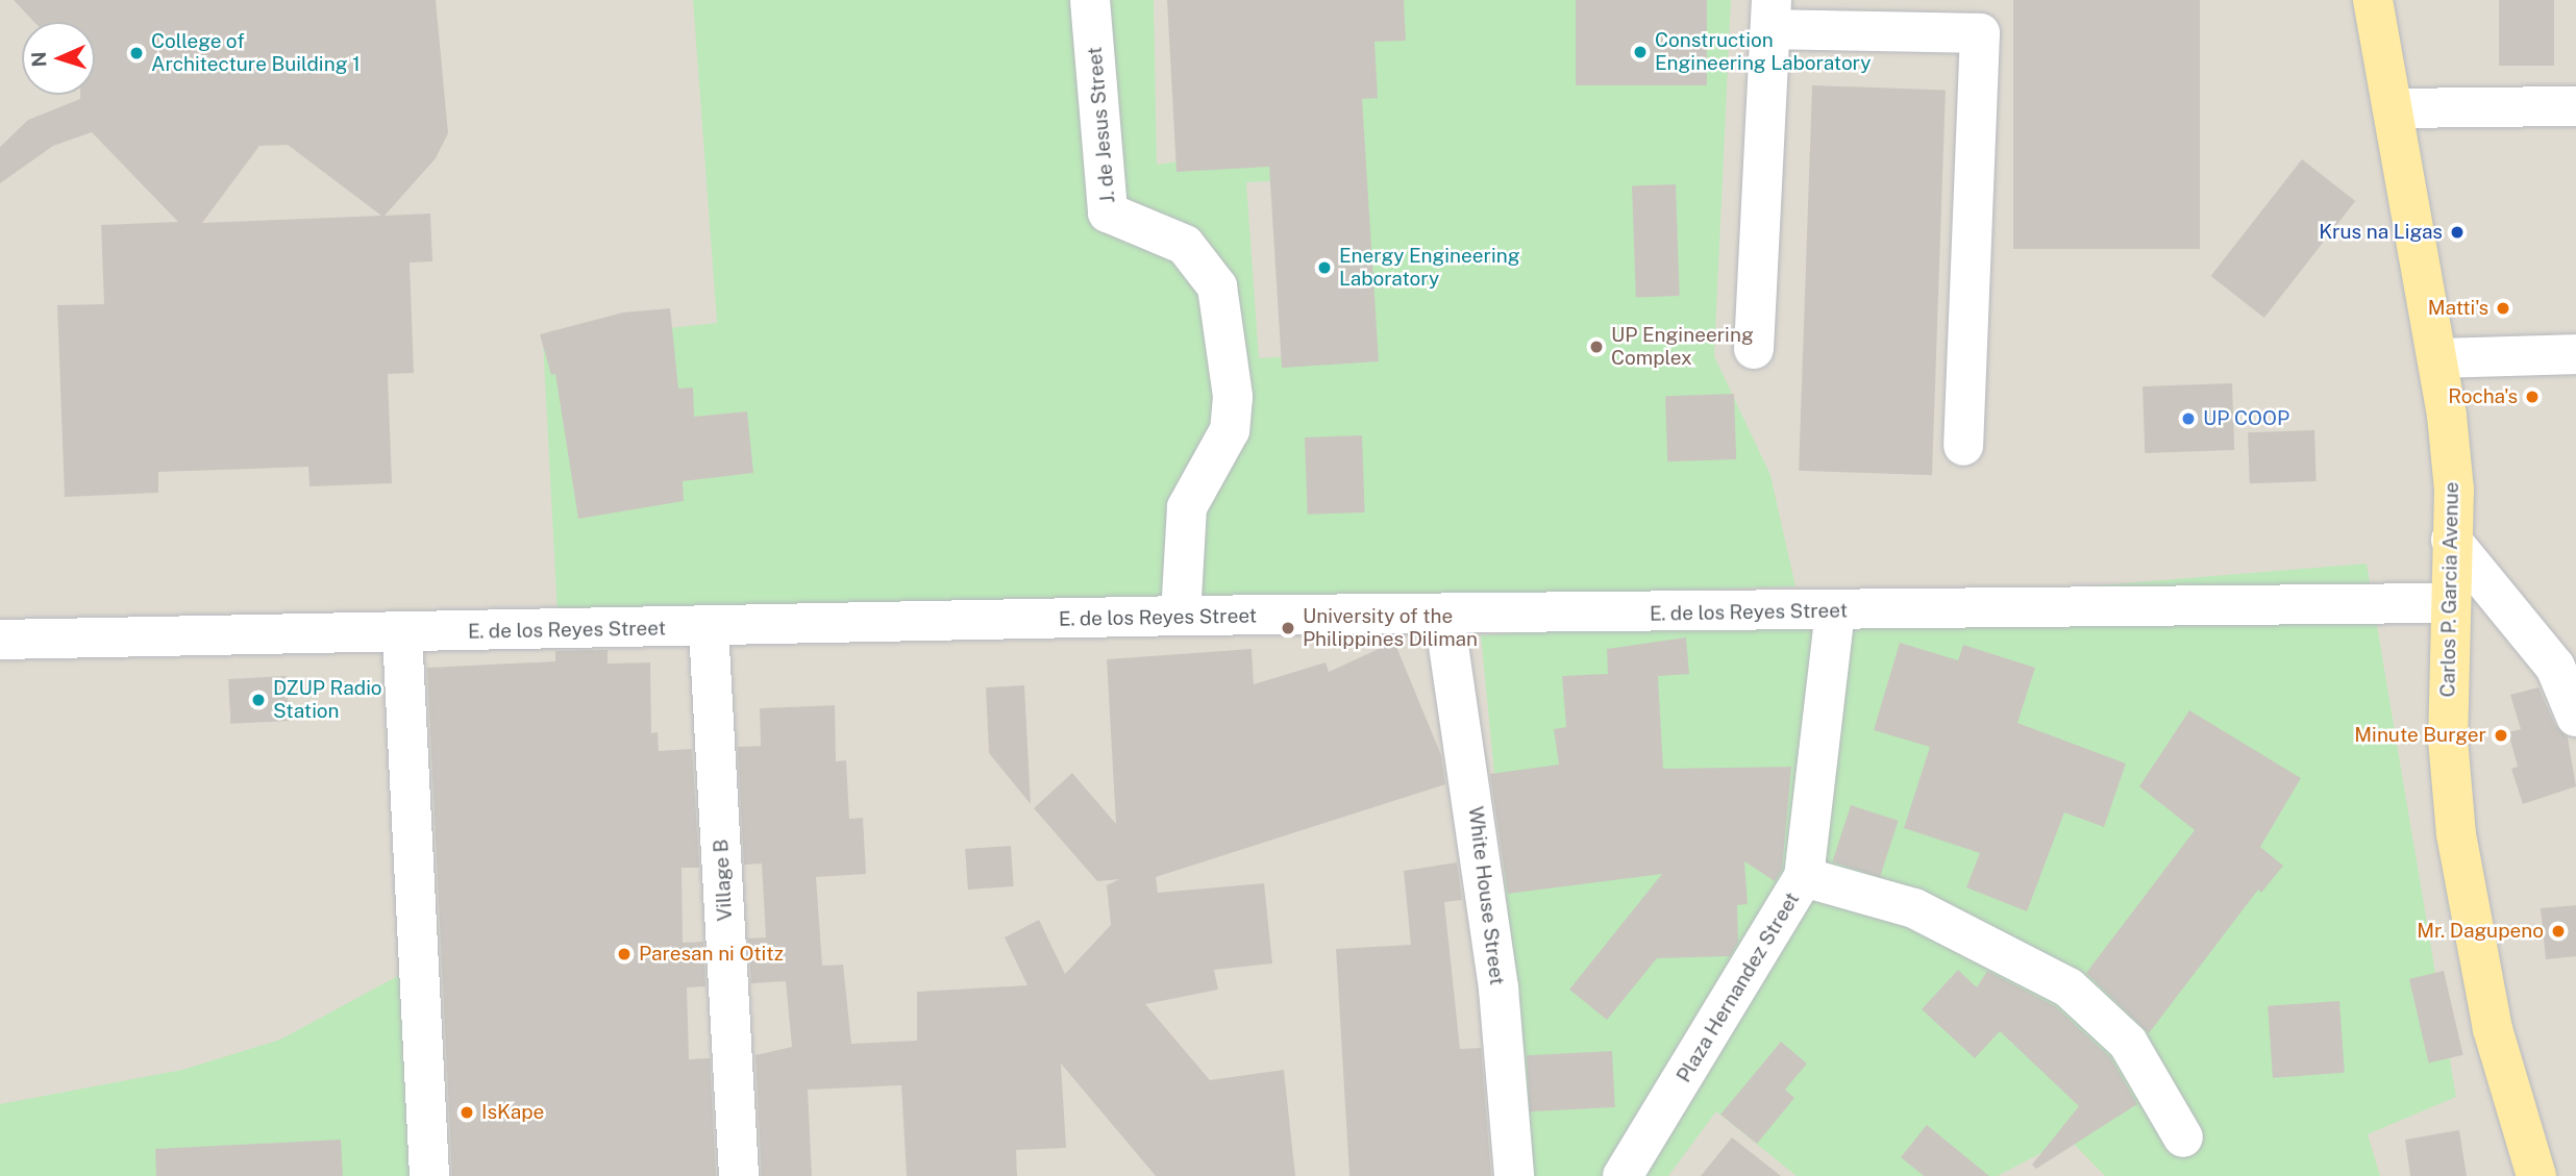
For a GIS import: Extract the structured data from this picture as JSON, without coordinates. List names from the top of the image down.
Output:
{
  "streets": {
    "main road": ["Carlos P. Garcia Avenue"],
    "street": [
      "J. de Jesus Street",
      "E. de los Reyes Street",
      "Village B",
      "White House Street",
      "Plaza Hernandez Street"
    ]
  },
  "crossings": [
    ["J. de Jesus Street", "E. de los Reyes Street"],
    ["Carlos P. Garcia Avenue", "E. de los Reyes Street"],
    ["E. de los Reyes Street", "Village B"],
    ["E. de los Reyes Street", "White House Street"],
    ["E. de los Reyes Street", "Plaza Hernandez Street"]
  ],
  "places": [
    "Construction Engineering Laboratory",
    "College of Architecture Building 1",
    "Krus na Ligas",
    "Energy Engineering Laboratory",
    "Matti's",
    "UP Engineering Complex",
    "Rocha's",
    "UP COOP",
    "University of the Philippines Diliman",
    "DZUP Radio Station",
    "Minute Burger",
    "Mr. Dagupeno",
    "Paresan ni Otitz",
    "IsKape"
  ],
  "north": "left"
}
